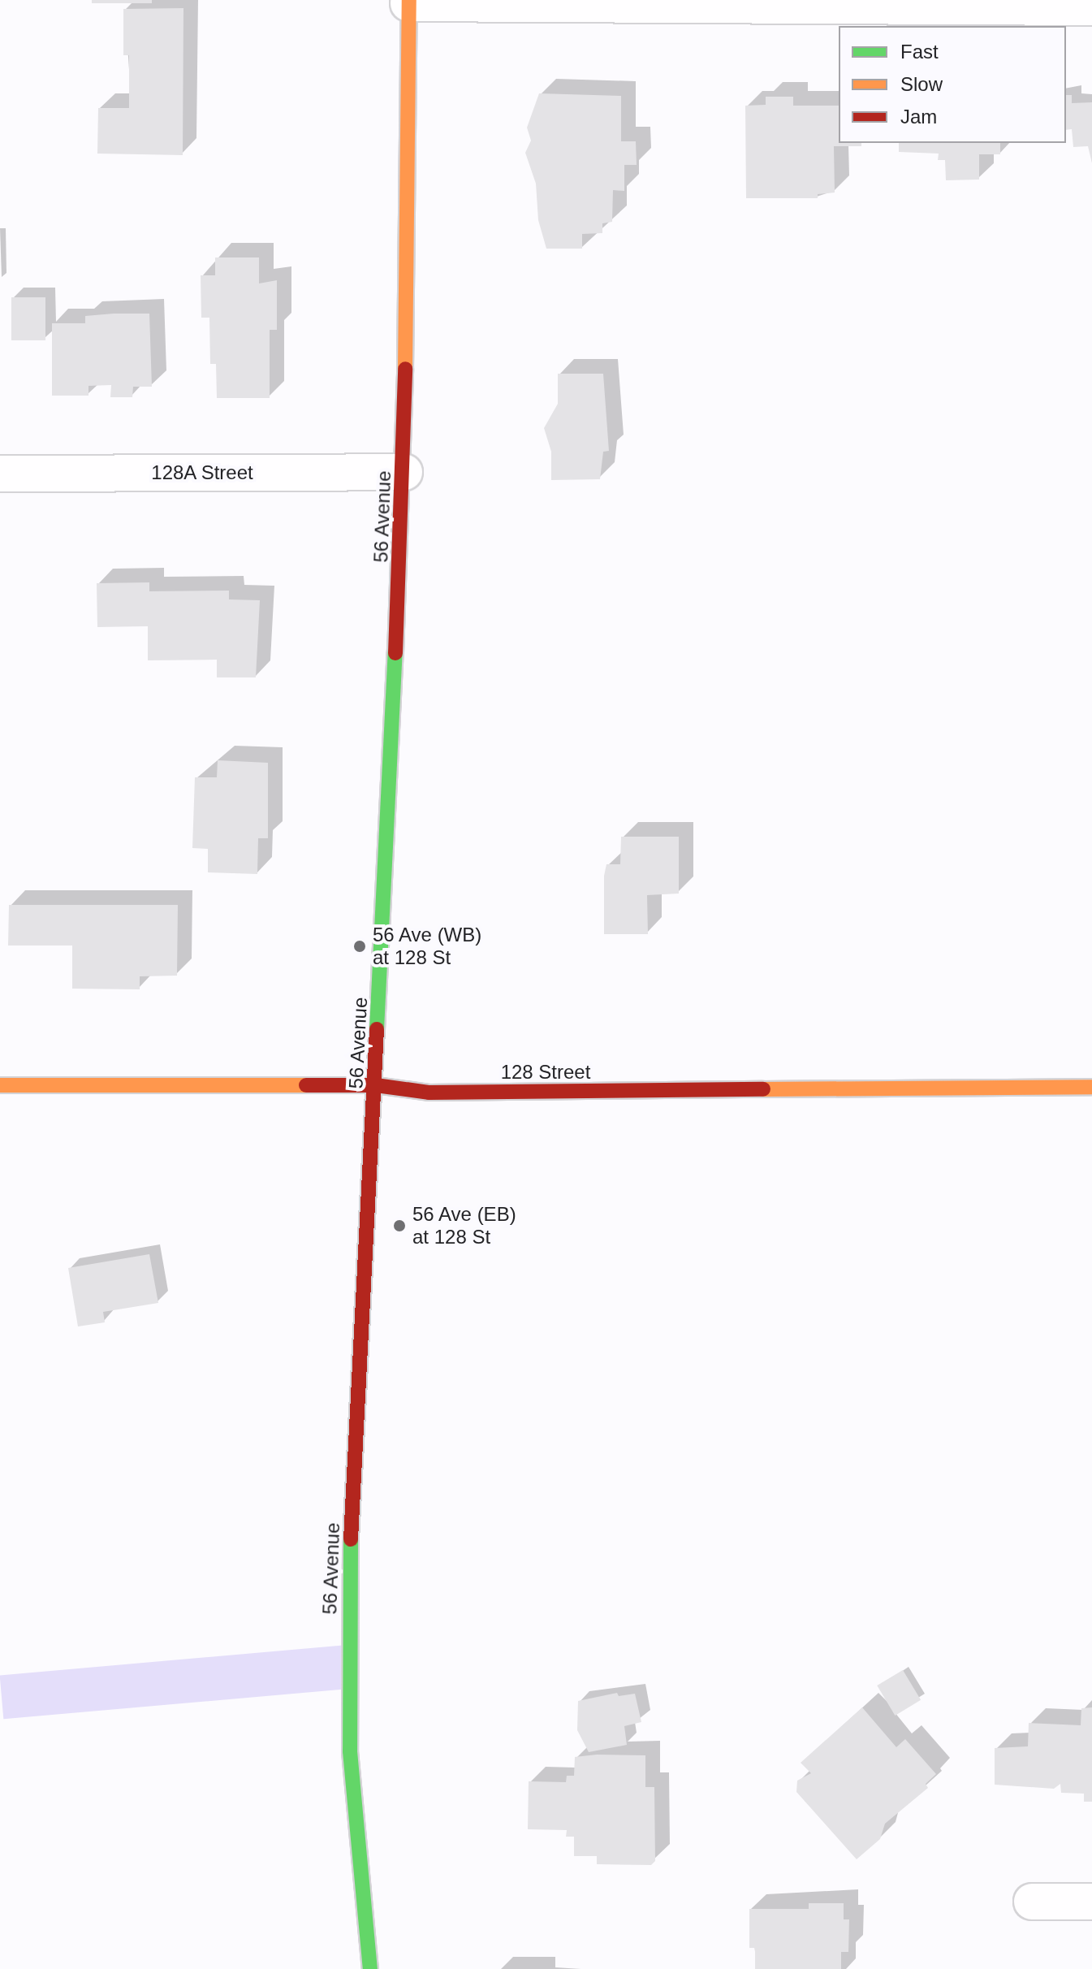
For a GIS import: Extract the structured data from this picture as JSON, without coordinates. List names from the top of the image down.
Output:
{
  "streets": {
    "street": ["128A Street", "56 Avenue", "128 Street"]
  },
  "crossings": [
    ["128A Street", "56 Avenue"],
    ["56 Avenue", "128 Street"]
  ],
  "places": ["56 Ave (WB) at 128 St", "56 Ave (EB) at 128 St"],
  "legend": ["Fast", "Slow", "Jam"]
}
